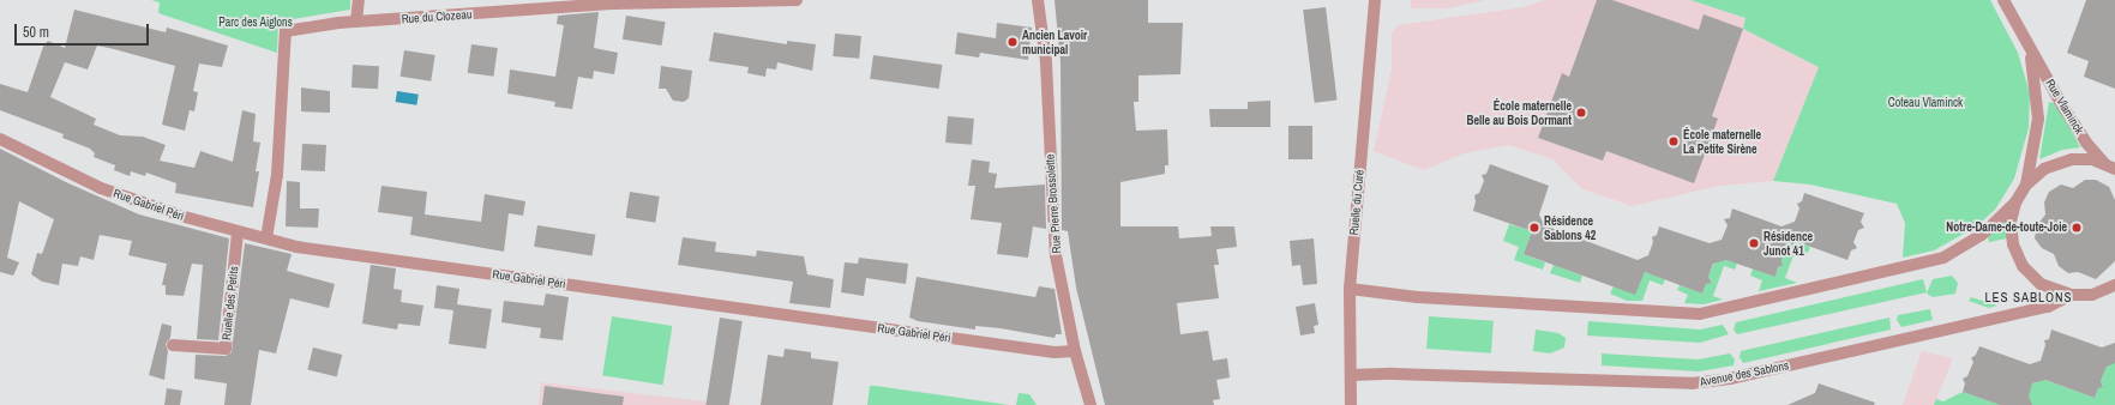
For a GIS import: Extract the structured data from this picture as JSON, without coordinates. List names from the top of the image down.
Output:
{
  "streets": {
    "street": [
      "Rue du Clozeau",
      "Rue Vlaminck",
      "Ruelle du Curé",
      "Rue Pierre Brossolette",
      "Rue Gabriel Péri",
      "Ruelle des Petits",
      "Avenue des Sablons"
    ]
  },
  "crossings": [
    ["Rue du Clozeau", "Rue Gabriel Péri"],
    ["Rue Vlaminck", "Avenue des Sablons"],
    ["Ruelle du Curé", "Avenue des Sablons"],
    ["Rue Pierre Brossolette", "Rue Gabriel Péri"],
    ["Rue Gabriel Péri", "Ruelle des Petits"]
  ],
  "districts": ["LES SABLONS"],
  "parks": ["Parc des Aiglons", "Coteau Vlaminck"],
  "places": [
    "Ancien Lavoir municipal",
    "École maternelle Belle au Bois Dormant",
    "École maternelle La Petite Sirène",
    "Résidence Sablons 42",
    "Notre-Dame-de-toute-Joie",
    "Résidence Junot 41"
  ],
  "scale_bar": "50 m"
}
